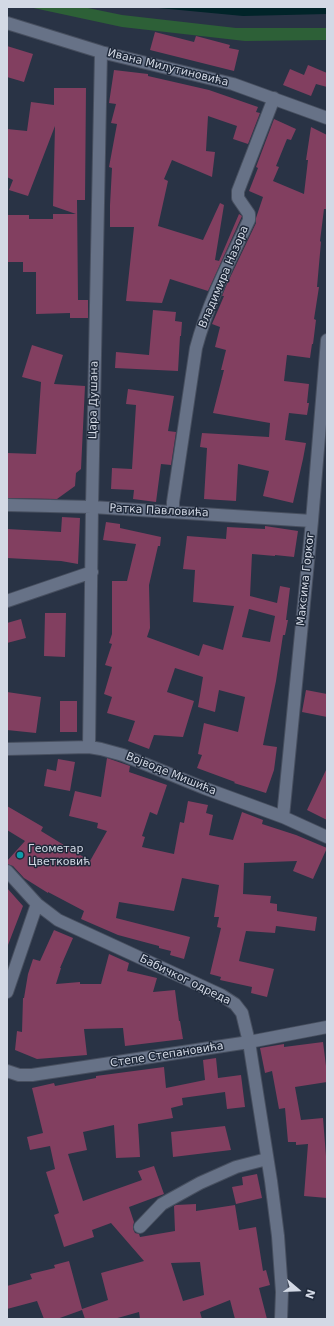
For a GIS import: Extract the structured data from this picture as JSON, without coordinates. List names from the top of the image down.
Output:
{
  "streets": {
    "street": [
      "Ивана Милутиновића",
      "Владимира Назора",
      "Цара Душана",
      "Ратка Павловића",
      "Максима Горког",
      "Војводе Мишића",
      "Бабичког одреда",
      "Степе Степановића"
    ]
  },
  "crossings": [
    ["Ивана Милутиновића", "Владимира Назора"],
    ["Ивана Милутиновића", "Цара Душана"],
    ["Владимира Назора", "Ратка Павловића"],
    ["Цара Душана", "Ратка Павловића"],
    ["Цара Душана", "Војводе Мишића"],
    ["Ратка Павловића", "Максима Горког"],
    ["Максима Горког", "Војводе Мишића"],
    ["Бабичког одреда", "Степе Степановића"]
  ],
  "places": ["Геометар Цветковић"],
  "north": "right"
}
